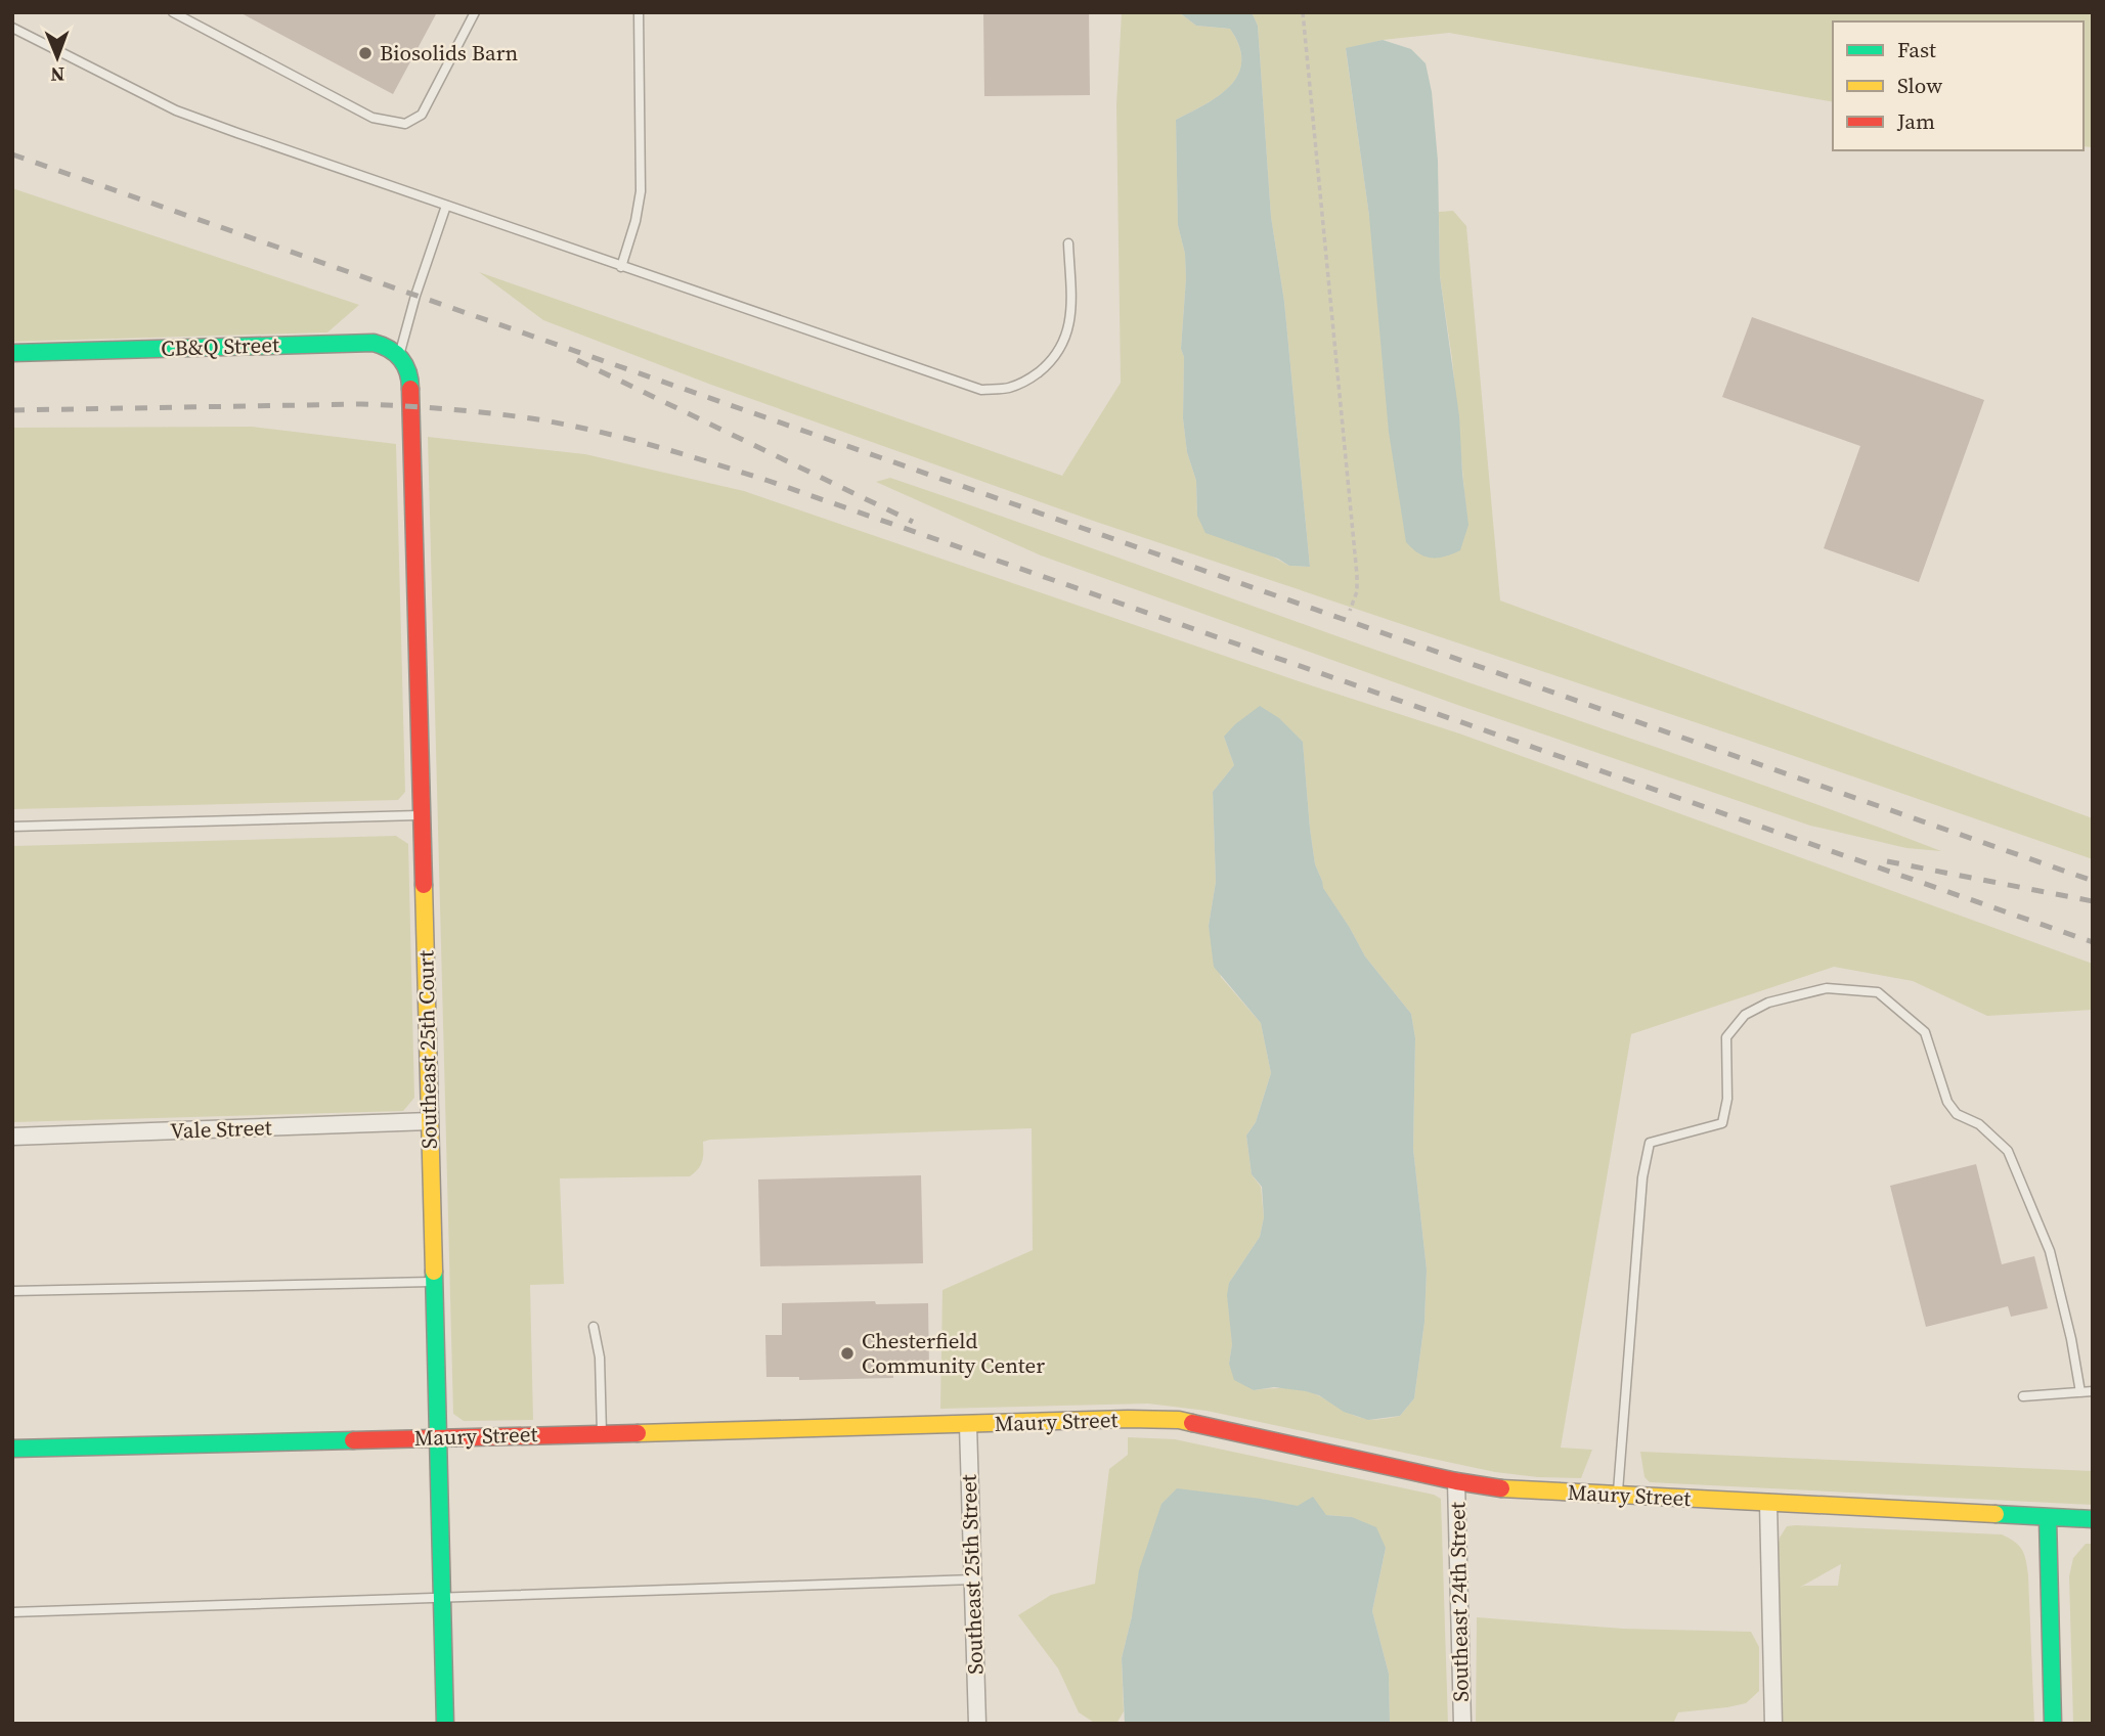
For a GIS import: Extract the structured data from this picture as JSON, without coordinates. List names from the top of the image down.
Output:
{
  "streets": {
    "street": [
      "CB&Q Street",
      "Southeast 25th Court",
      "Vale Street",
      "Maury Street",
      "Southeast 25th Street",
      "Southeast 24th Street"
    ]
  },
  "crossings": [
    ["CB&Q Street", "Southeast 25th Court"],
    ["Southeast 25th Court", "Vale Street"],
    ["Southeast 25th Court", "Maury Street"],
    ["Maury Street", "Southeast 25th Street"],
    ["Maury Street", "Southeast 24th Street"]
  ],
  "places": ["Biosolids Barn", "Chesterfield Community Center"],
  "legend": ["Fast", "Slow", "Jam"],
  "north": "bottom"
}
